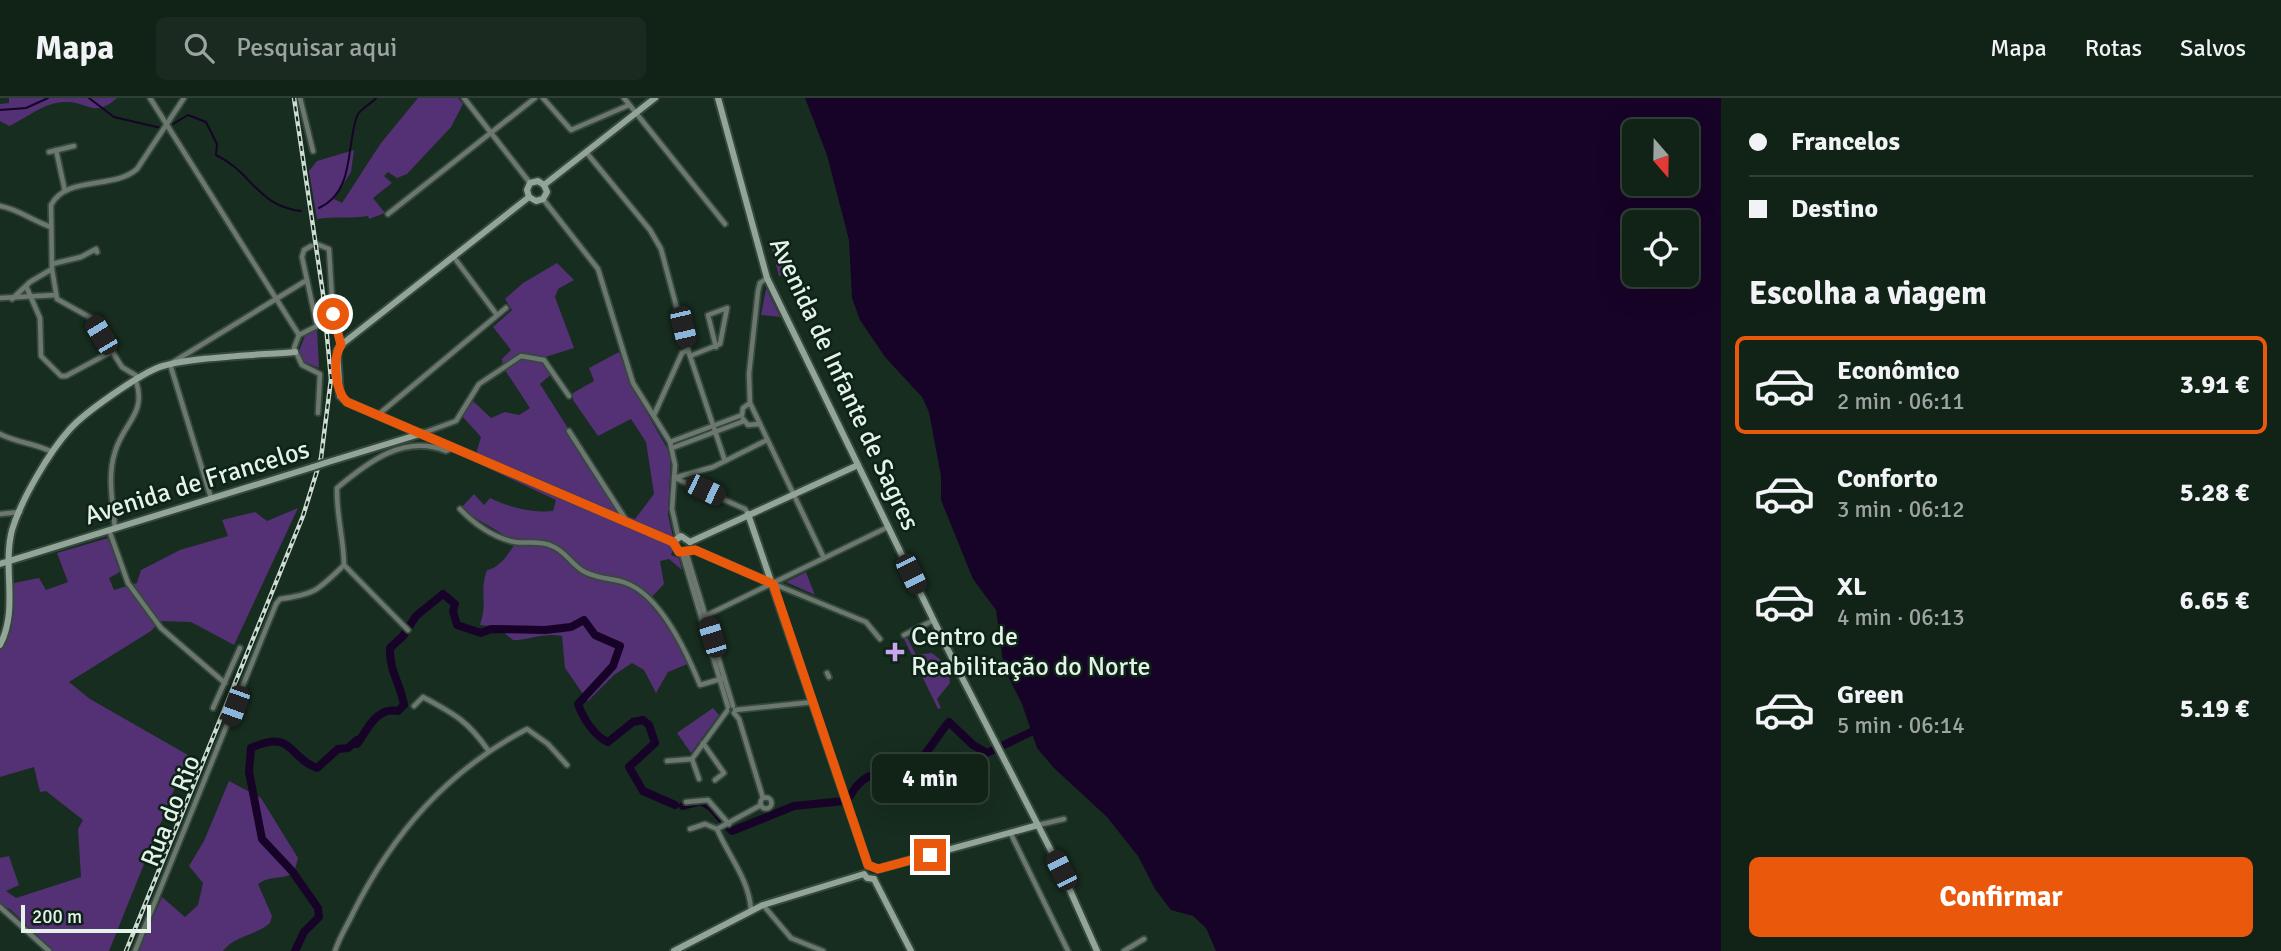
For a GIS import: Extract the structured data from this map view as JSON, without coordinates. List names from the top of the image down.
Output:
{
  "streets": {
    "main road": ["Avenida de Infante de Sagres", "Avenida de Francelos"],
    "street": ["Rua do Rio"]
  },
  "places": {
    "health": ["Centro de Reabilitação do Norte"]
  },
  "scale_bar": "200 m",
  "north": "bottom",
  "page": {
    "header": "Mapa",
    "search": "Pesquisar aqui",
    "nav": ["Mapa", "Rotas", "Salvos"],
    "banner": ["Francelos", "Destino"],
    "heading": "Escolha a viagem",
    "list": [
      {
        "name": "Econômico",
        "note": "2 min · 06:11",
        "value": "3.91 €"
      },
      {
        "name": "Conforto",
        "note": "3 min · 06:12",
        "value": "5.28 €"
      },
      {
        "name": "XL",
        "note": "4 min · 06:13",
        "value": "6.65 €"
      },
      {
        "name": "Green",
        "note": "5 min · 06:14",
        "value": "5.19 €"
      }
    ],
    "bubble": "4 min",
    "buttons": "Confirmar",
    "scale": "200 m"
  }
}
